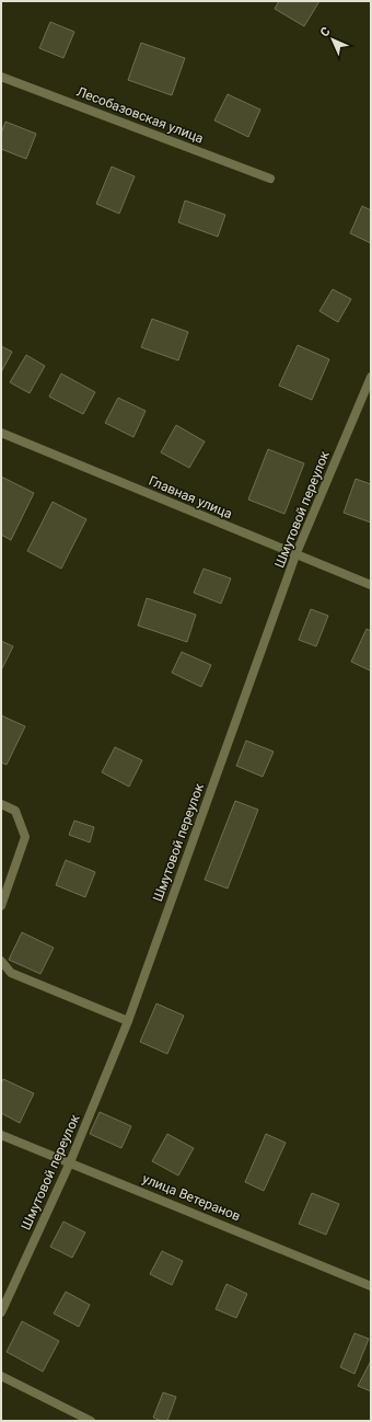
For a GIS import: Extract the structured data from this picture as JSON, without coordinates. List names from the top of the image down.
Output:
{
  "streets": {
    "street": [
      "Лесобазовская улица",
      "Главная улица",
      "Шмутовой переулок",
      "улица Ветеранов"
    ]
  },
  "crossings": [
    ["Главная улица", "Шмутовой переулок"],
    ["Шмутовой переулок", "улица Ветеранов"]
  ],
  "north": "top left"
}
